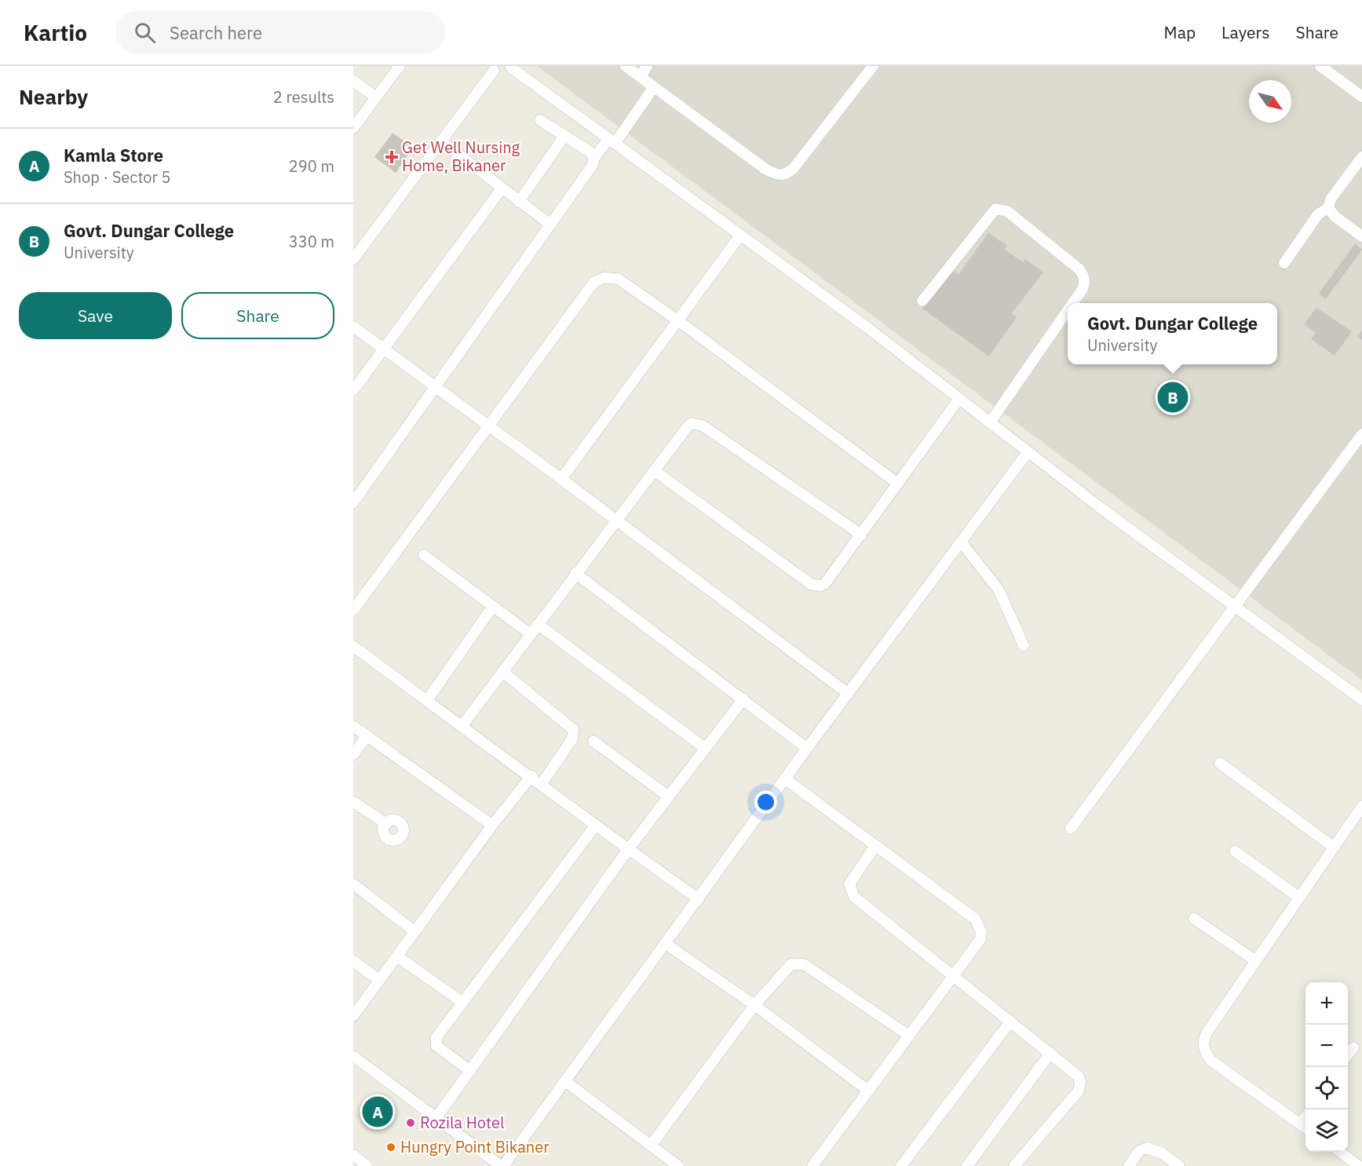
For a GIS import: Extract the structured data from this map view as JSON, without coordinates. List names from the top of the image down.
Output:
{
  "places": {
    "health": ["Get Well Nursing Home, Bikaner"],
    "other": ["Rozila Hotel", "Hungry Point Bikaner"]
  },
  "north": "bottom right",
  "page": {
    "header": "Kartio",
    "search": "Search here",
    "nav": ["Map", "Layers", "Share"],
    "heading": ["Nearby", "2 results"],
    "list": [
      {
        "mark": "A",
        "name": "Kamla Store",
        "note": "Shop · Sector 5",
        "value": "290 m"
      },
      {
        "mark": "B",
        "name": "Govt. Dungar College",
        "note": "University",
        "value": "330 m"
      }
    ],
    "buttons": ["Save", "Share"],
    "popup": ["Govt. Dungar College", "University"],
    "pins": ["B", "A"],
    "map_buttons": ["+", "−"]
  }
}
